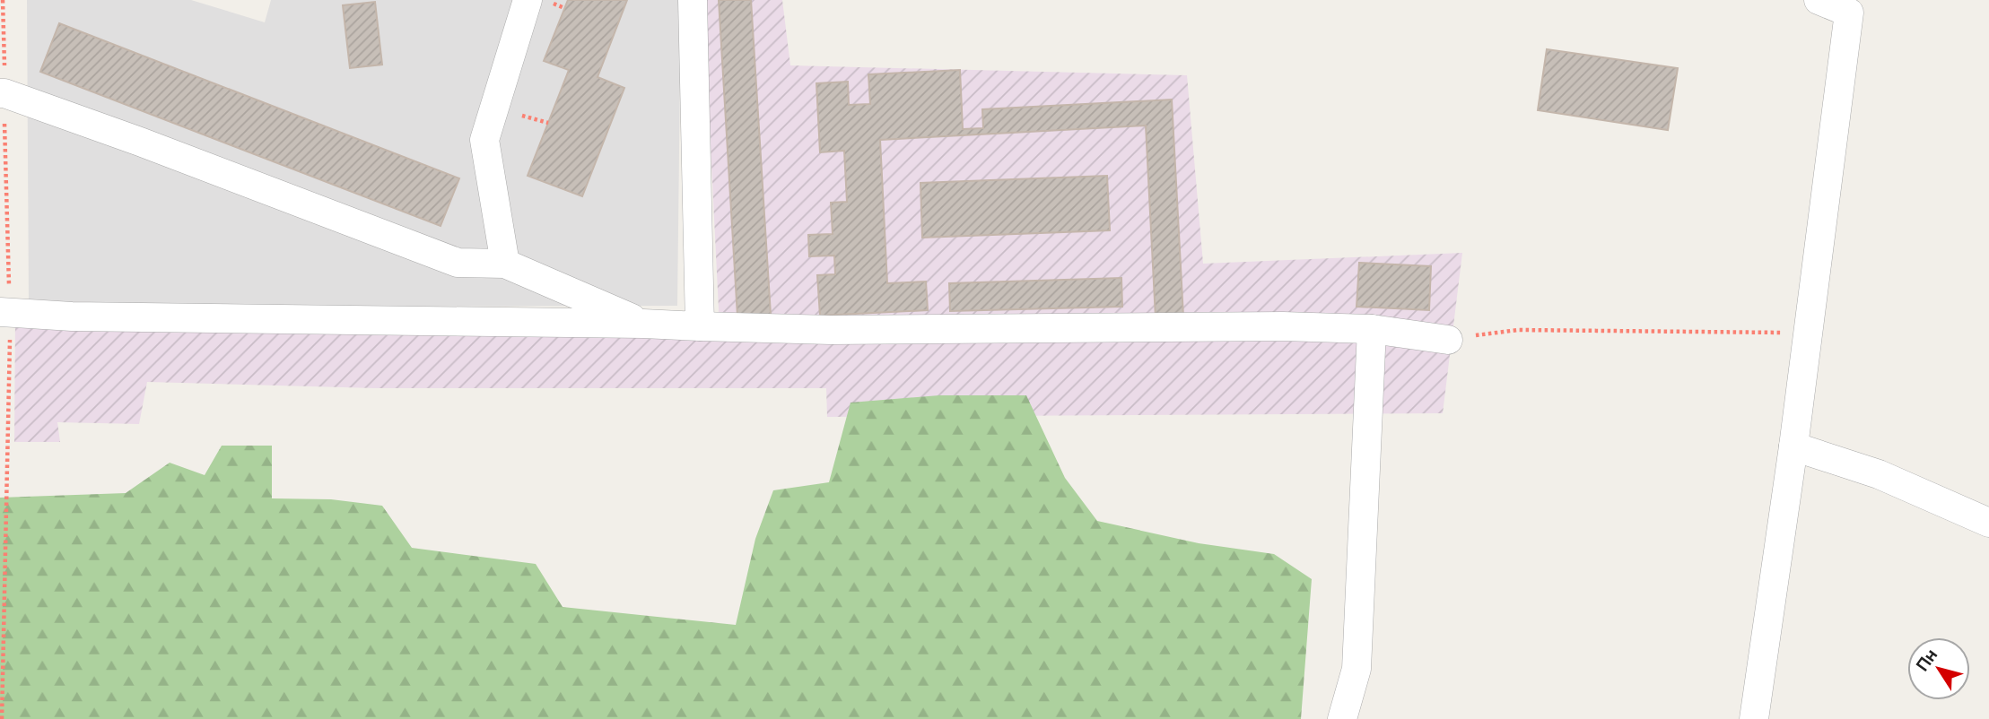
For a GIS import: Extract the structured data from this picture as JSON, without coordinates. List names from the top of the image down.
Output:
{
  "north": "top left"
}
